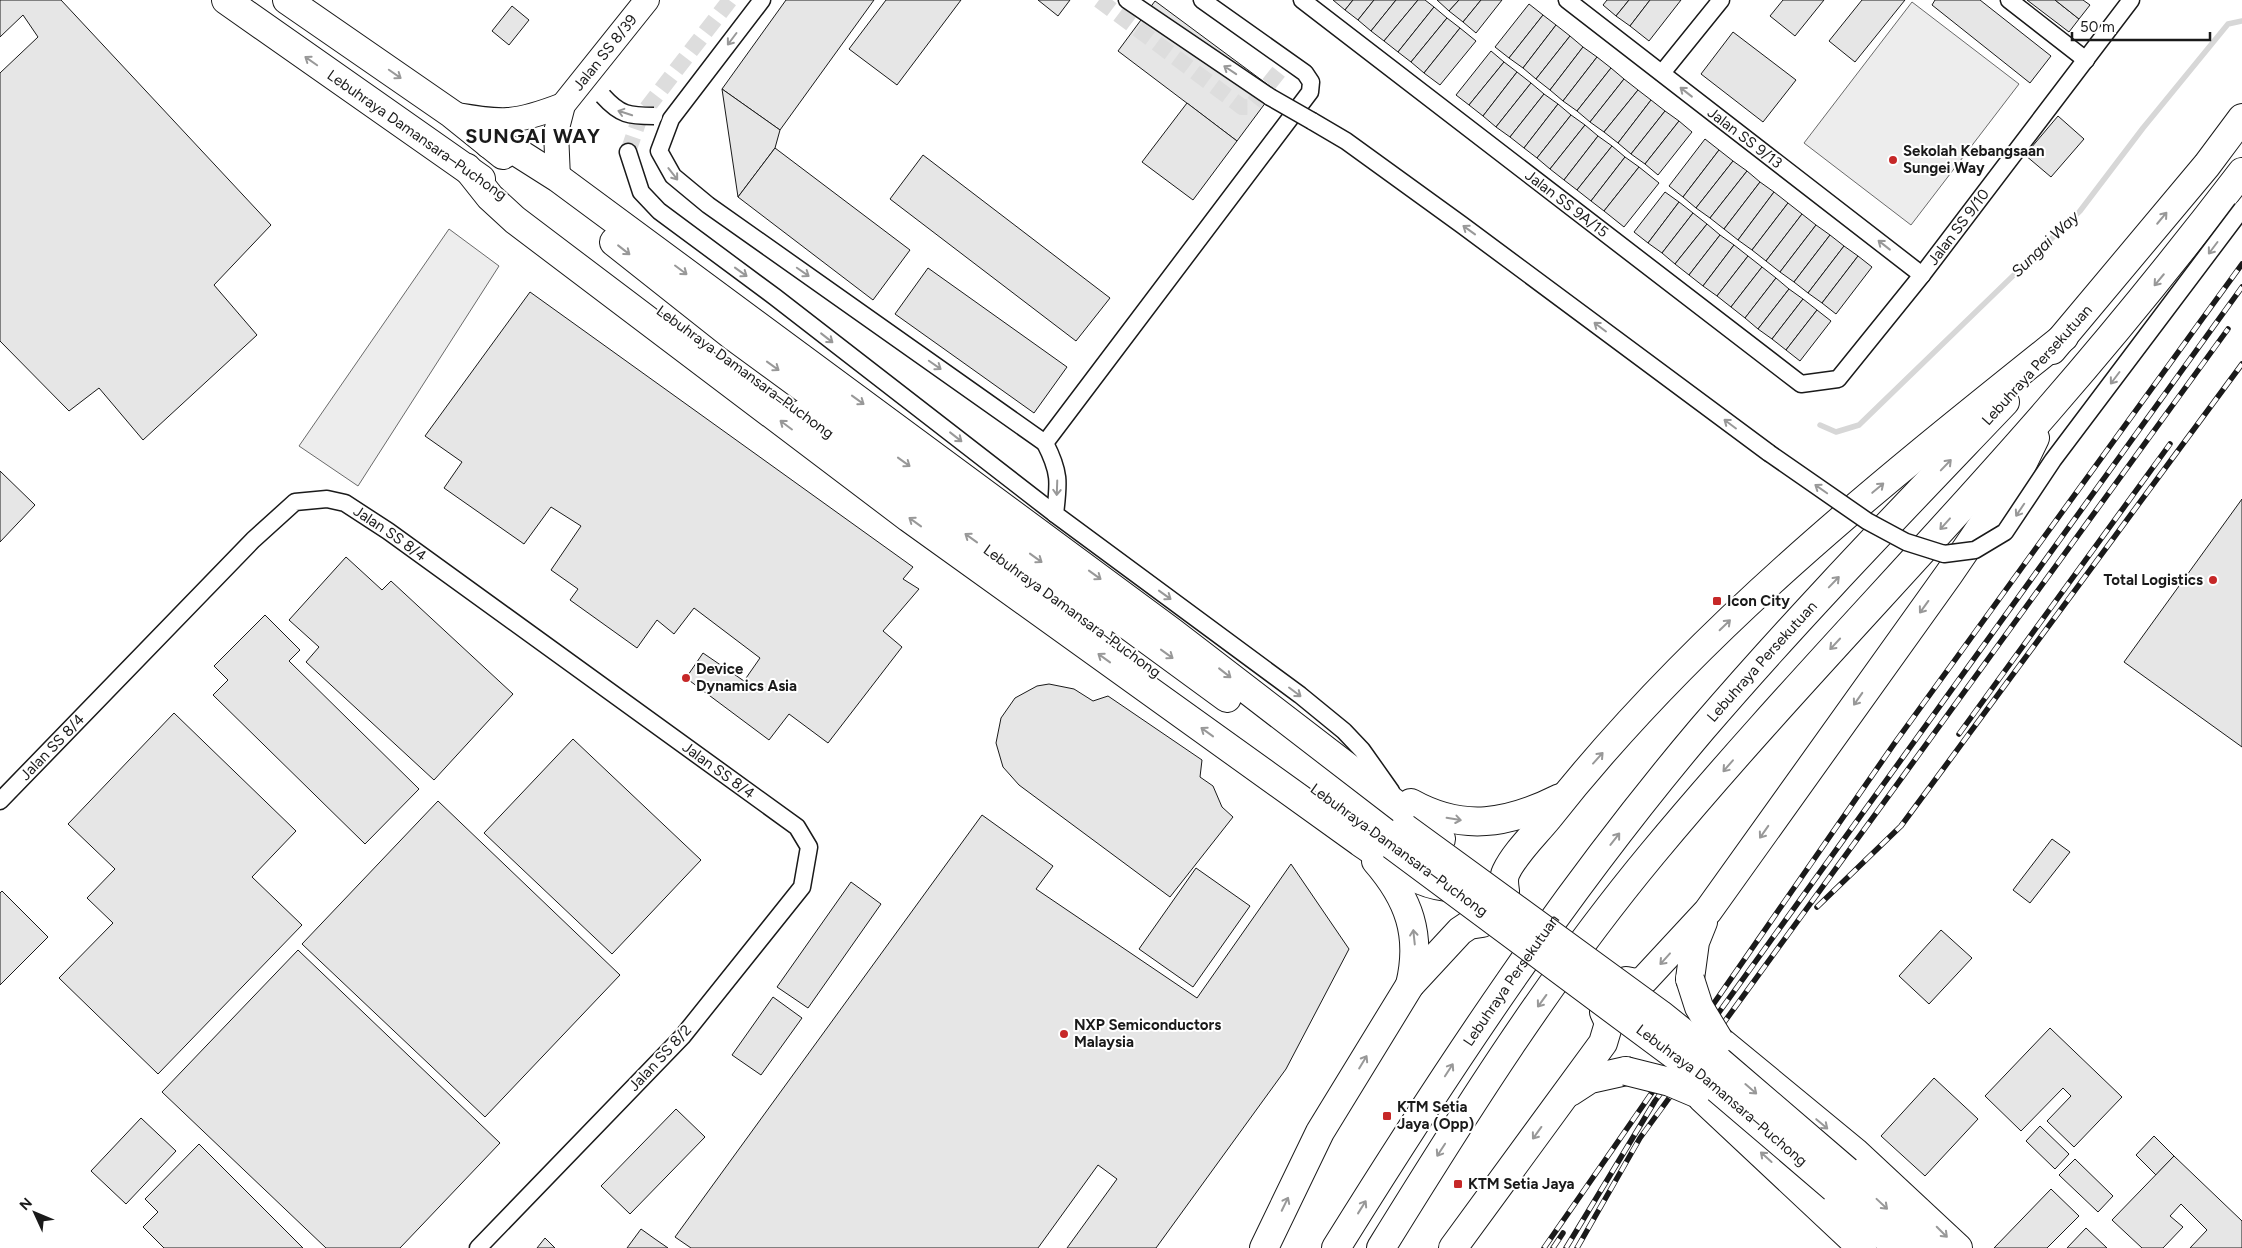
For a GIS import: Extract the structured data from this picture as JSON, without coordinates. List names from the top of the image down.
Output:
{
  "streets": {
    "highway": ["Lebuhraya Damansara–Puchong", "Lebuhraya Persekutuan"],
    "street": [
      "Jalan SS 8/39",
      "Jalan SS 9/13",
      "Jalan SS 9A/15",
      "Jalan SS 9/10",
      "Jalan SS 8/4",
      "Jalan SS 8/2"
    ]
  },
  "crossings": [
    ["Jalan SS 8/39", "Lebuhraya Damansara–Puchong"],
    ["Jalan SS 9/13", "Jalan SS 9/10"],
    ["Jalan SS 9A/15", "Jalan SS 9/10"],
    ["Jalan SS 8/4", "Jalan SS 8/2"]
  ],
  "one_way": ["Jalan SS 9/13"],
  "districts": ["SUNGAI WAY"],
  "water": ["Sungai Way"],
  "places": {
    "other": [
      "Sekolah Kebangsaan Sungei Way",
      "Total Logistics",
      "Device Dynamics Asia",
      "NXP Semiconductors Malaysia"
    ],
    "transit": ["Icon City", "KTM Setia Jaya (Opp)", "KTM Setia Jaya"]
  },
  "scale_bar": "50 m",
  "north": "top left"
}
